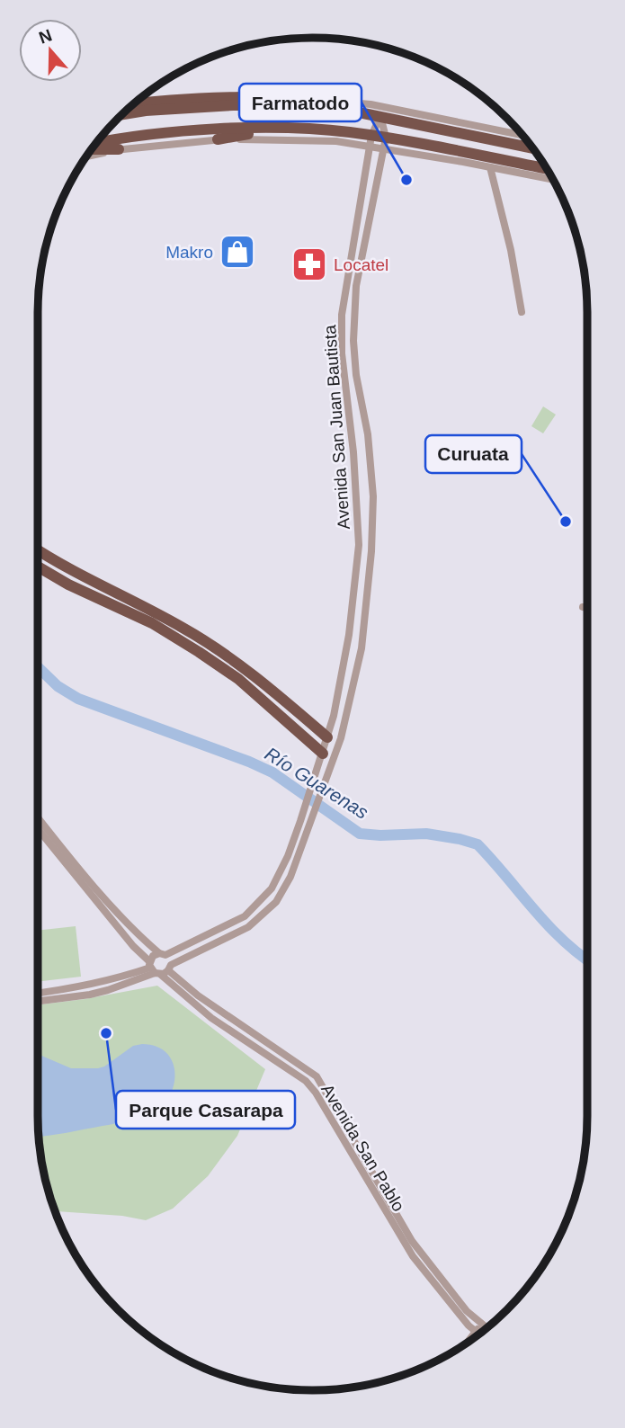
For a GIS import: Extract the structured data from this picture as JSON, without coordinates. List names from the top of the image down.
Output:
{
  "streets": {
    "street": ["Avenida San Juan Bautista", "Avenida San Pablo"]
  },
  "crossings": [
    ["Avenida San Juan Bautista", "Avenida San Pablo"]
  ],
  "water": ["Río Guarenas"],
  "places": {
    "other": ["Farmatodo", "Curuata", "Parque Casarapa"],
    "shop": ["Makro"],
    "pharmacy": ["Locatel"]
  },
  "north": "top"
}
